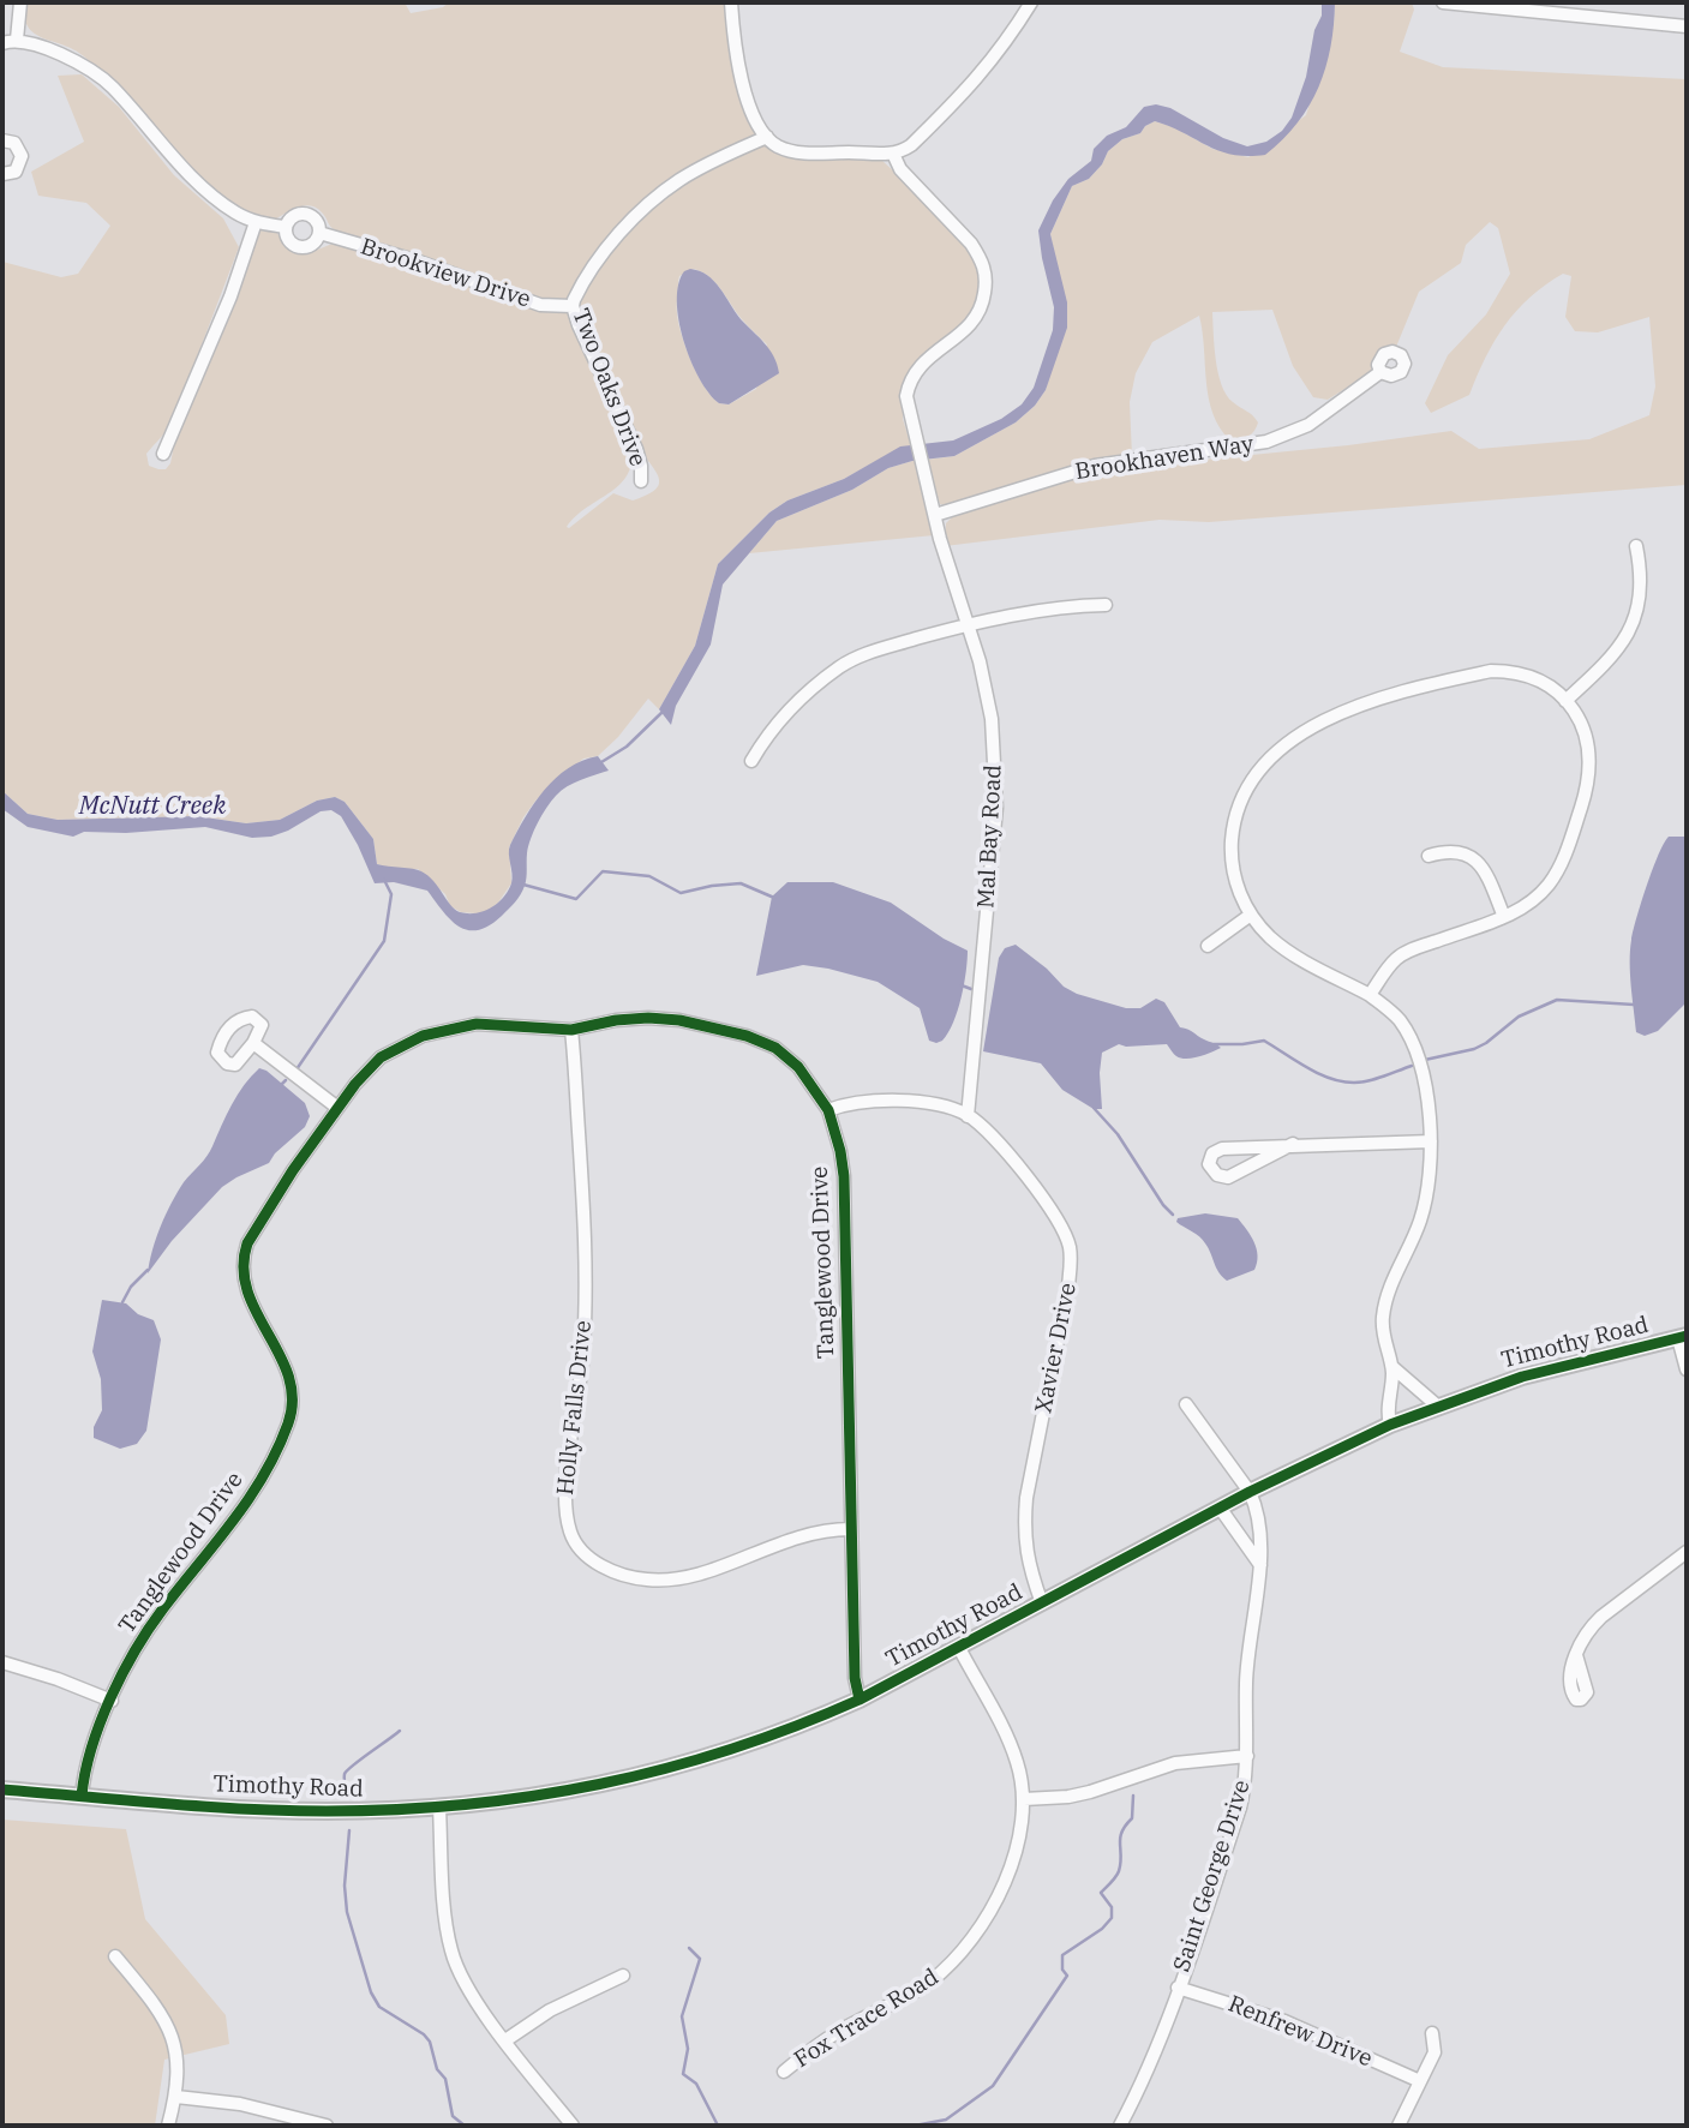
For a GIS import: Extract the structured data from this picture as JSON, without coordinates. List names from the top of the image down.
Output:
{
  "streets": {
    "main road": ["Timothy Road"],
    "street": [
      "Brookview Drive",
      "Two Oaks Drive",
      "Brookhaven Way",
      "Mal Bay Road",
      "Tanglewood Drive",
      "Xavier Drive",
      "Holly Falls Drive",
      "Saint George Drive",
      "Fox Trace Road",
      "Renfrew Drive"
    ]
  },
  "crossings": [
    ["Brookview Drive", "Two Oaks Drive"],
    ["Brookhaven Way", "Mal Bay Road"],
    ["Mal Bay Road", "Xavier Drive"],
    ["Tanglewood Drive", "Timothy Road"],
    ["Tanglewood Drive", "Xavier Drive"],
    ["Tanglewood Drive", "Holly Falls Drive"],
    ["Timothy Road", "Xavier Drive"],
    ["Timothy Road", "Saint George Drive"],
    ["Timothy Road", "Fox Trace Road"],
    ["Saint George Drive", "Renfrew Drive"]
  ],
  "water": ["McNutt Creek"]
}
